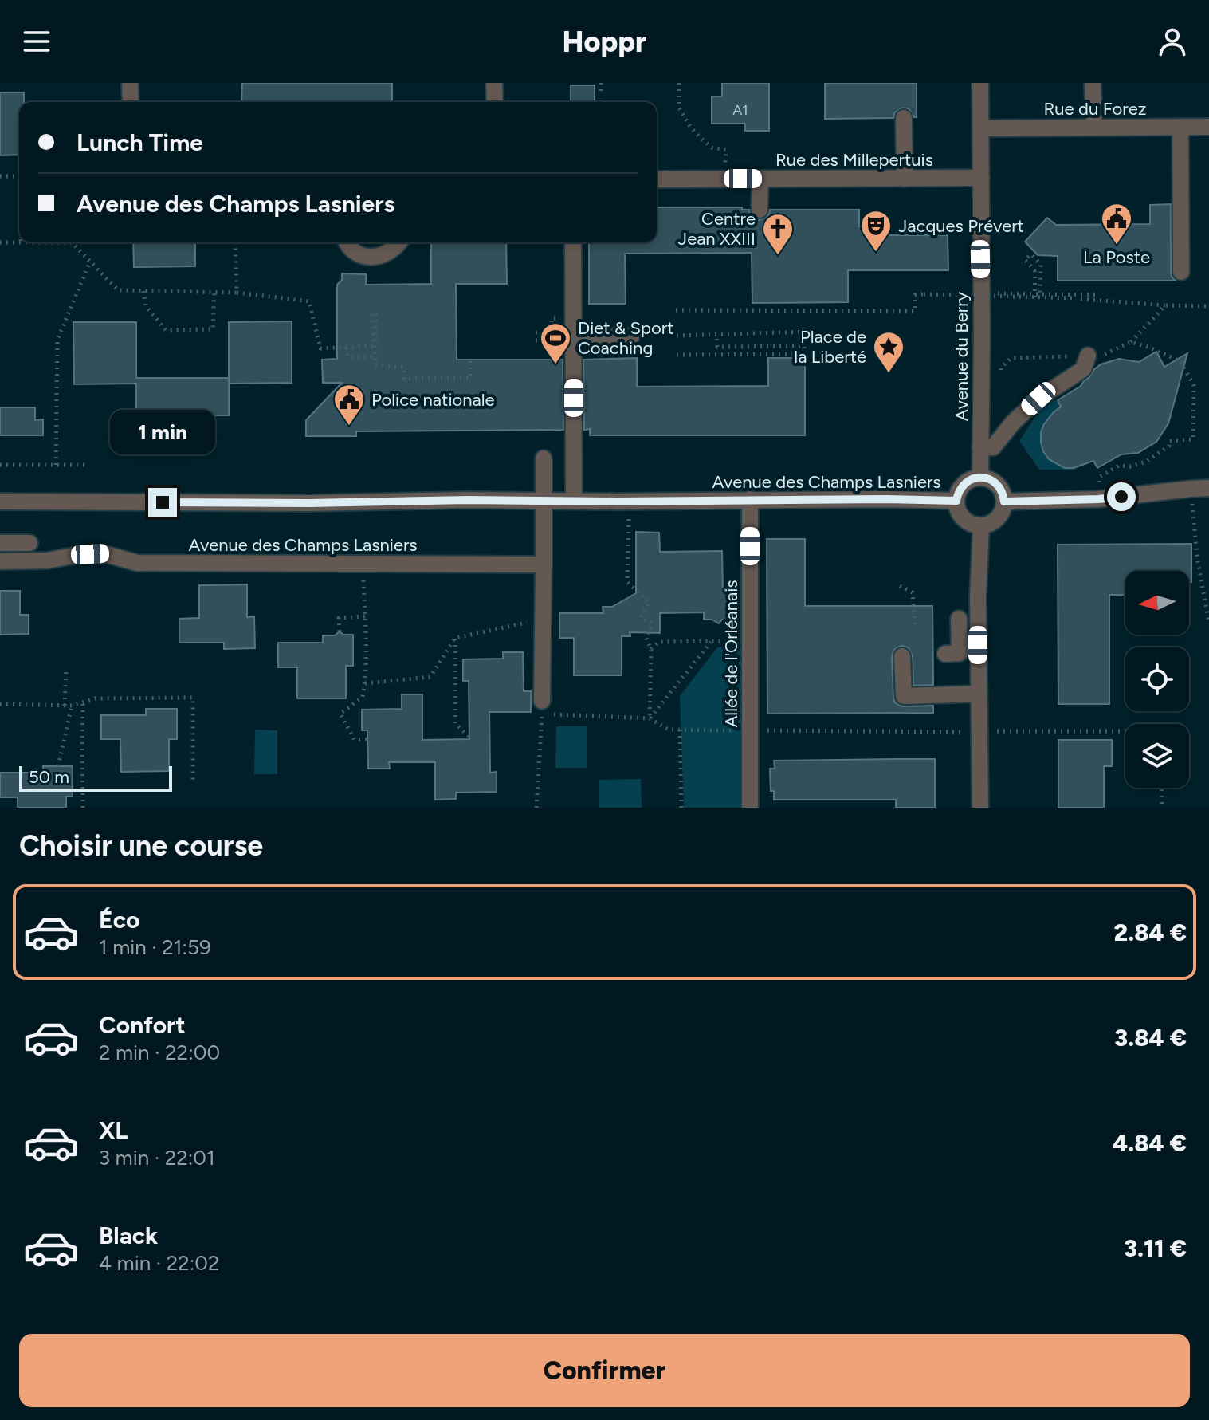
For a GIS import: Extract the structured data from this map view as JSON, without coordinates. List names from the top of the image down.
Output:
{
  "streets": {
    "street": [
      "Rue du Forez",
      "Rue des Millepertuis",
      "Avenue du Berry",
      "Avenue des Champs Lasniers",
      "Allée de l'Orléanais"
    ]
  },
  "crossings": [
    ["Rue du Forez", "Avenue du Berry"],
    ["Rue des Millepertuis", "Avenue du Berry"],
    ["Avenue du Berry", "Avenue des Champs Lasniers"],
    ["Avenue des Champs Lasniers", "Allée de l'Orléanais"]
  ],
  "places": {
    "public building": ["La Poste", "Police nationale"],
    "theatre": ["Jacques Prévert"],
    "church": ["Centre Jean XXIII"],
    "sports": ["Diet & Sport Coaching"],
    "place": ["Place de la Liberté"]
  },
  "house_numbers": ["A1"],
  "scale_bar": "50 m",
  "north": "left",
  "page": {
    "header": "Hoppr",
    "banner": ["Lunch Time", "Avenue des Champs Lasniers"],
    "bubble": "1 min",
    "scale": "50 m",
    "heading": "Choisir une course",
    "list": [
      {
        "name": "Éco",
        "note": "1 min · 21:59",
        "value": "2.84 €"
      },
      {
        "name": "Confort",
        "note": "2 min · 22:00",
        "value": "3.84 €"
      },
      {
        "name": "XL",
        "note": "3 min · 22:01",
        "value": "4.84 €"
      },
      {
        "name": "Black",
        "note": "4 min · 22:02",
        "value": "3.11 €"
      }
    ],
    "buttons": "Confirmer"
  }
}
